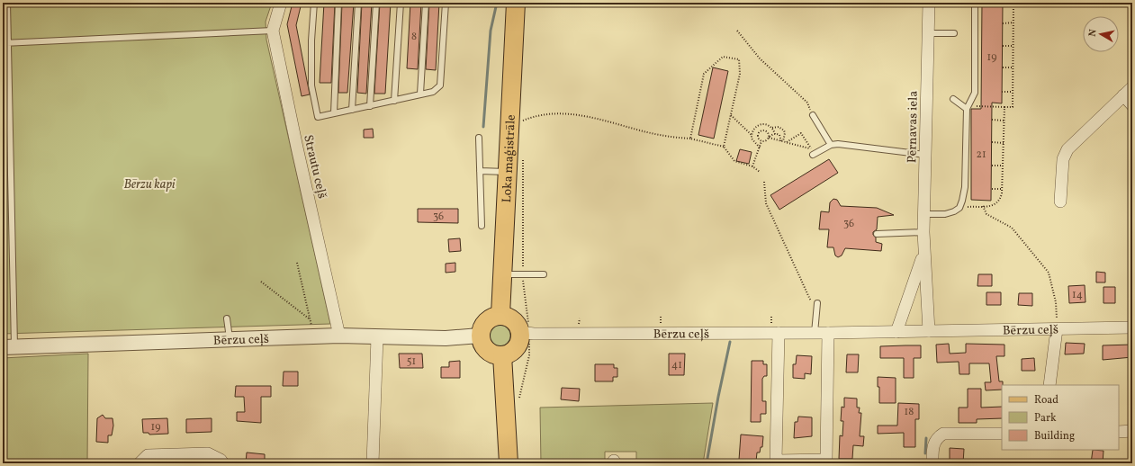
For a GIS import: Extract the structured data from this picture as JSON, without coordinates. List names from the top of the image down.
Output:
{
  "streets": {
    "main road": ["Loka maģistrāle"],
    "street": ["Pērnavas iela", "Strautu ceļš", "Bērzu ceļš"]
  },
  "crossings": [
    ["Loka maģistrāle", "Bērzu ceļš"],
    ["Strautu ceļš", "Bērzu ceļš"]
  ],
  "parks": ["Bērzu kapi"],
  "house_numbers": [
    "8",
    "19",
    "21",
    "36",
    "36",
    "14",
    "51",
    "41",
    "18",
    "19"
  ],
  "legend": ["Road", "Park", "Building"],
  "north": "left"
}
